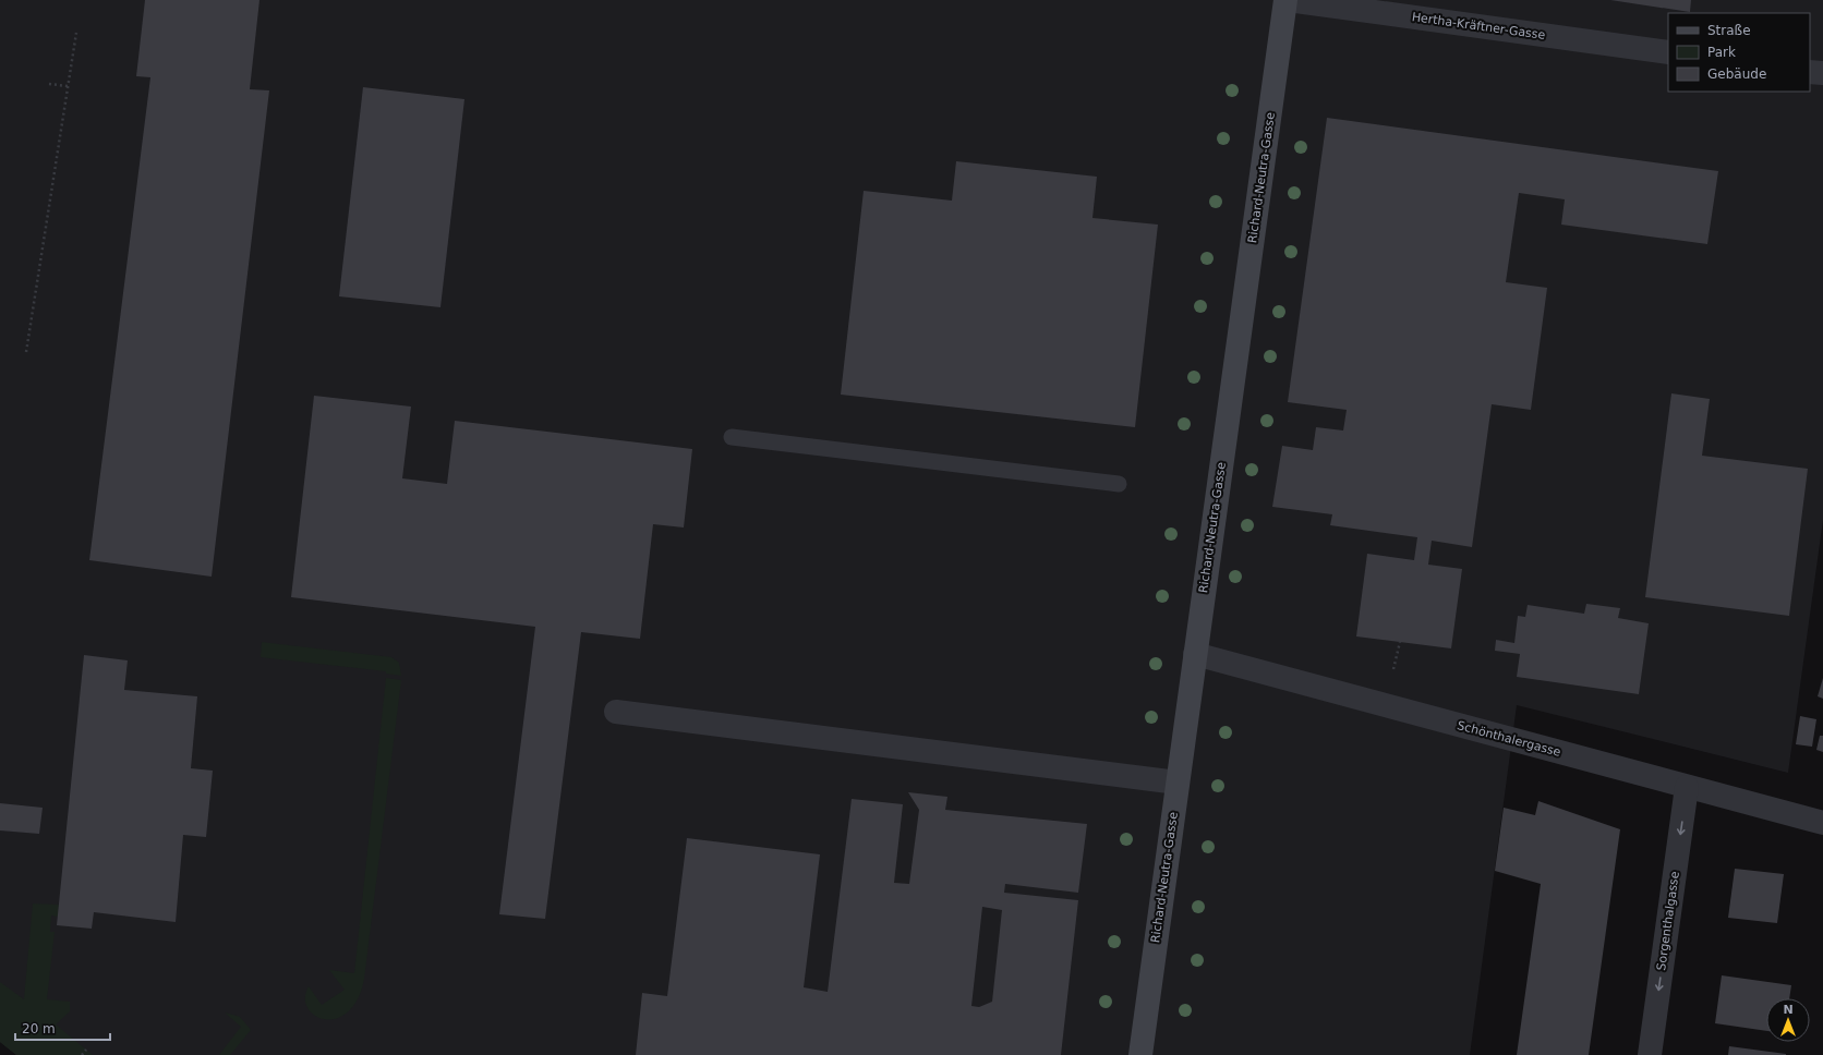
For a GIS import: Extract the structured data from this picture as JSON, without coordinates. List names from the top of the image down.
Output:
{
  "streets": {
    "street": [
      "Hertha-Kräftner-Gasse",
      "Richard-Neutra-Gasse",
      "Schönthalergasse",
      "Sorgenthalgasse"
    ]
  },
  "crossings": [
    ["Hertha-Kräftner-Gasse", "Richard-Neutra-Gasse"],
    ["Richard-Neutra-Gasse", "Schönthalergasse"],
    ["Schönthalergasse", "Sorgenthalgasse"]
  ],
  "one_way": ["Sorgenthalgasse"],
  "legend": ["Straße", "Park", "Gebäude"],
  "scale_bar": "20 m",
  "north": "top"
}
